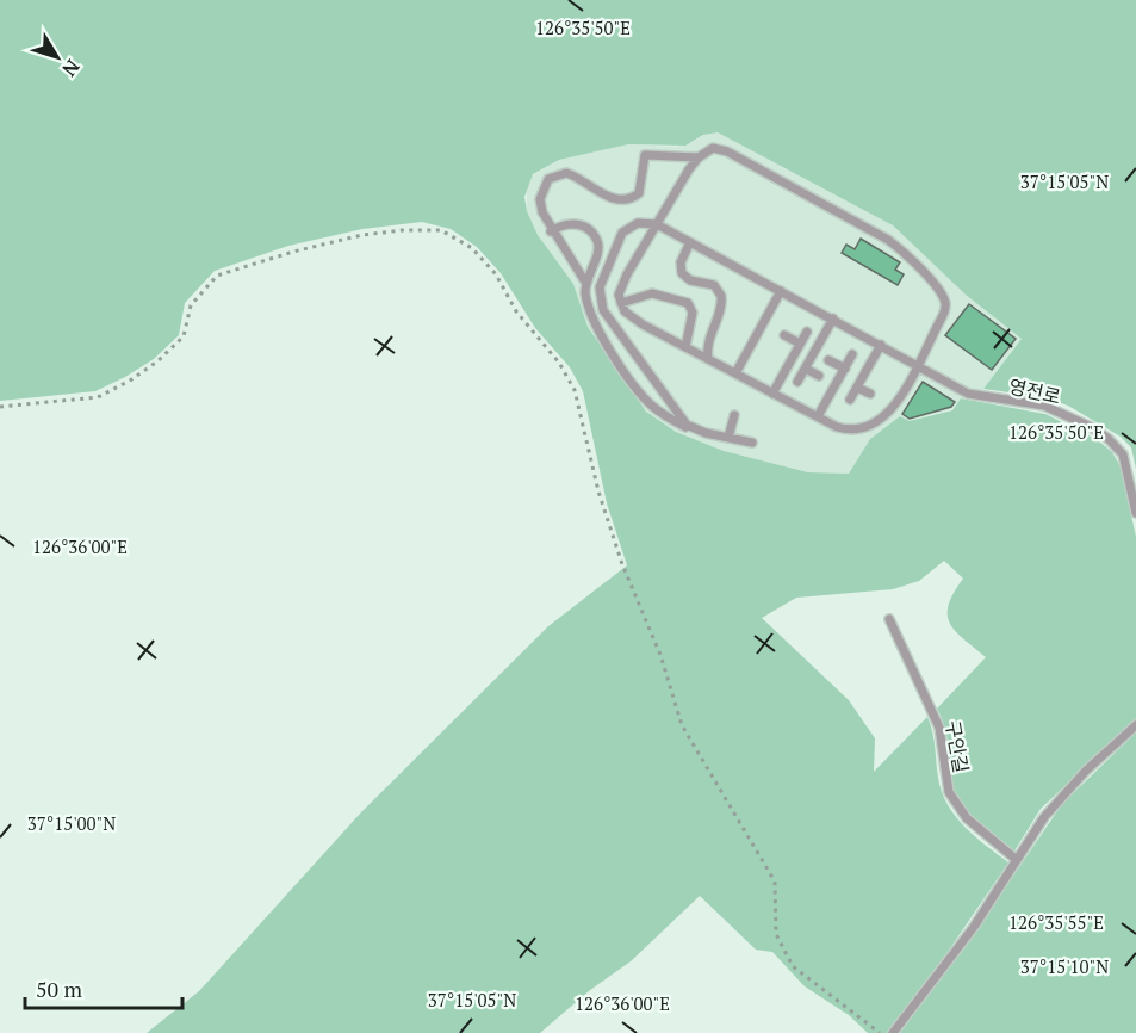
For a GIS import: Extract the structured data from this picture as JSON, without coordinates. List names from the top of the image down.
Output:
{
  "streets": {
    "lane": ["영전로", "구안길"]
  },
  "scale_bar": "50 m",
  "north": "bottom right",
  "coordinates": [
    "126°35'50\"E",
    "37°15'05\"N",
    "126°36'00\"E",
    "37°15'00\"N",
    "126°35'55\"E",
    "37°15'10\"N"
  ]
}
